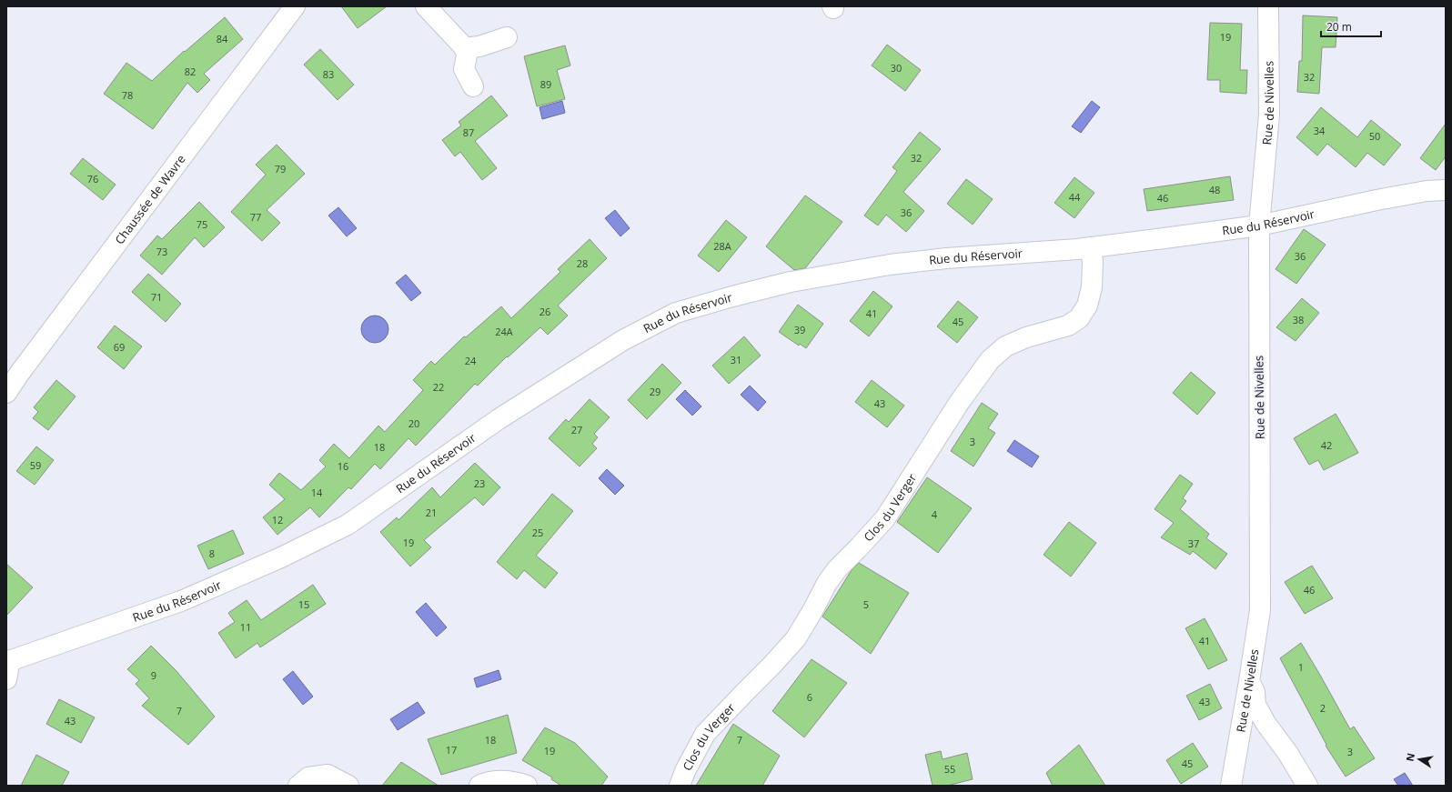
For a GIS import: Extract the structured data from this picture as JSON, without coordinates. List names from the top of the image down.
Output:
{
  "streets": {
    "street": [
      "Rue de Nivelles",
      "Chaussée de Wavre",
      "Rue du Réservoir",
      "Clos du Verger"
    ]
  },
  "crossings": [
    ["Rue de Nivelles", "Rue du Réservoir"],
    ["Rue du Réservoir", "Clos du Verger"]
  ],
  "house_numbers": [
    "19",
    "84",
    "30",
    "82",
    "83",
    "32",
    "89",
    "78",
    "34",
    "87",
    "50",
    "32",
    "79",
    "76",
    "48",
    "44",
    "46",
    "36",
    "77",
    "75",
    "28A",
    "73",
    "36",
    "28",
    "71",
    "26",
    "41",
    "38",
    "45",
    "39",
    "24A",
    "69",
    "31",
    "24",
    "22",
    "29",
    "43",
    "20",
    "27",
    "3",
    "42",
    "18",
    "59",
    "16",
    "23",
    "14",
    "21",
    "4",
    "12",
    "25",
    "19",
    "37",
    "8",
    "46",
    "15",
    "5",
    "11",
    "41",
    "1",
    "9",
    "6",
    "43",
    "2",
    "7",
    "43",
    "18",
    "7",
    "17",
    "19",
    "3",
    "45",
    "55"
  ],
  "scale_bar": "20 m",
  "north": "left"
}
